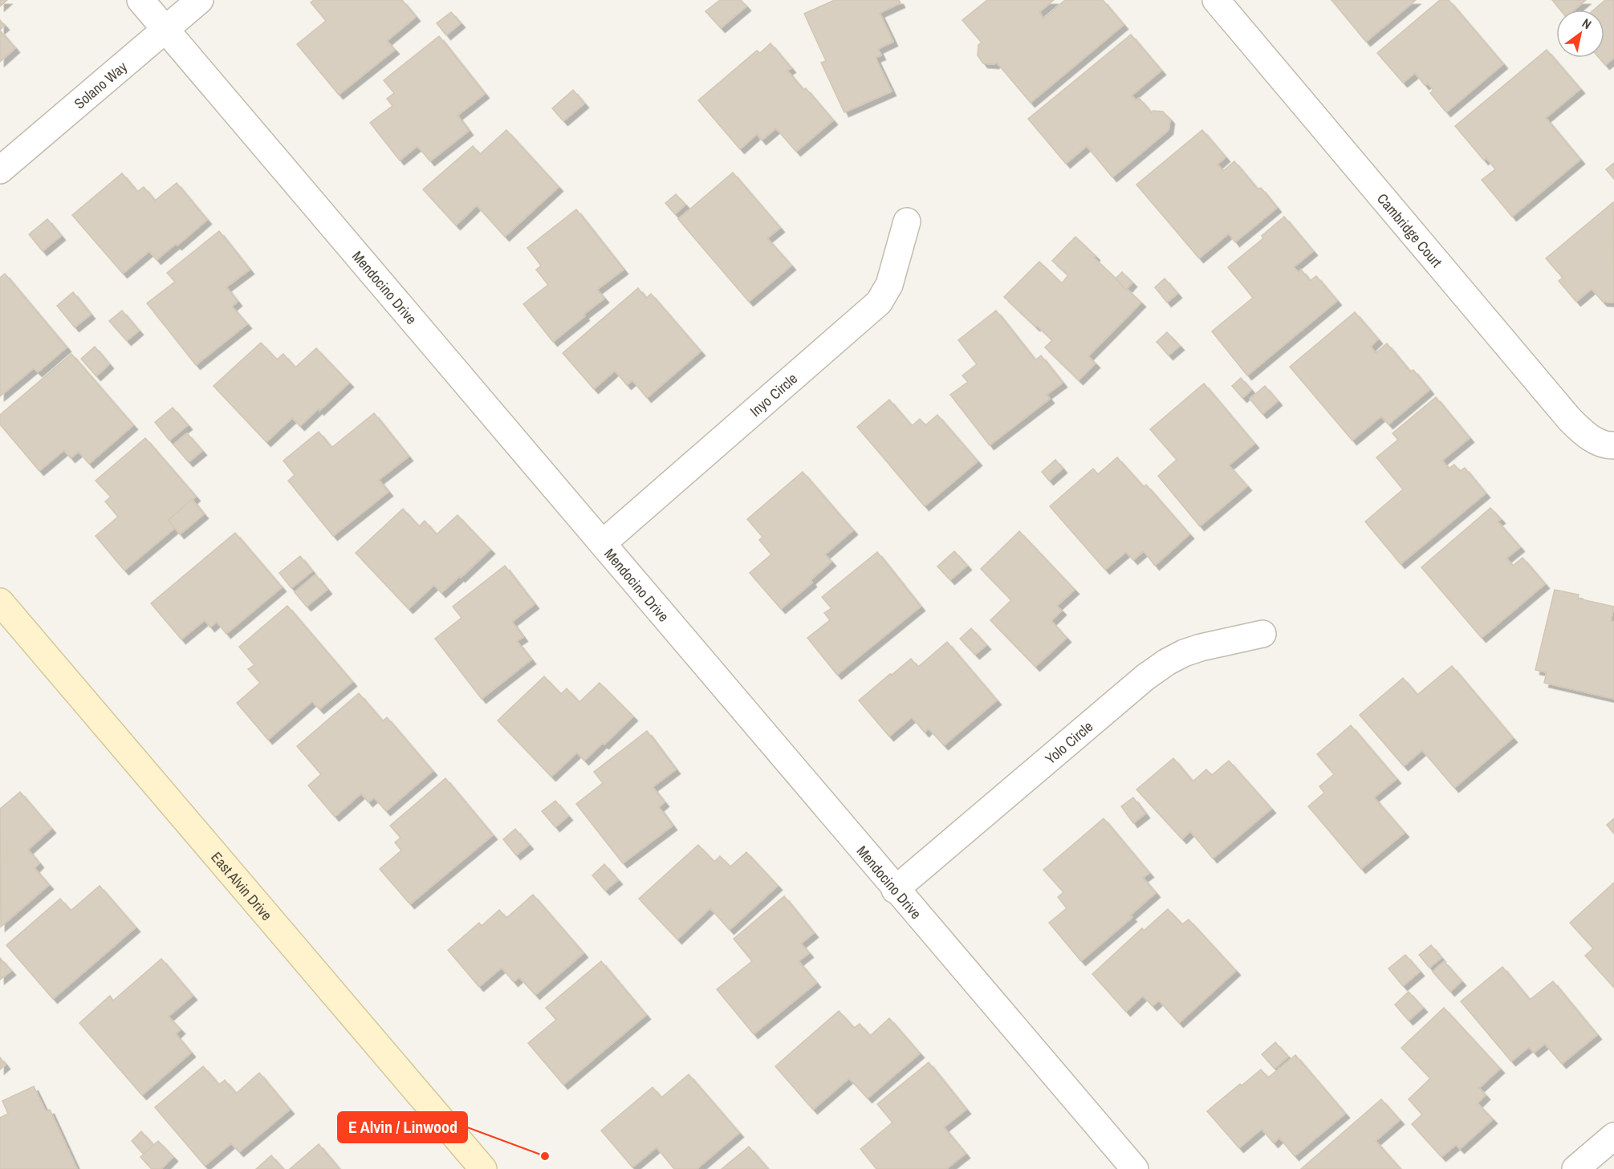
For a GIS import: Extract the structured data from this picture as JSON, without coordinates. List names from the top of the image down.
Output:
{
  "streets": {
    "main road": ["East Alvin Drive"],
    "street": [
      "Solano Way",
      "Cambridge Court",
      "Mendocino Drive",
      "Inyo Circle",
      "Yolo Circle"
    ]
  },
  "crossings": [
    ["Solano Way", "Mendocino Drive"],
    ["Mendocino Drive", "Inyo Circle"],
    ["Mendocino Drive", "Yolo Circle"]
  ],
  "places": ["E Alvin / Linwood"],
  "north": "top right"
}
